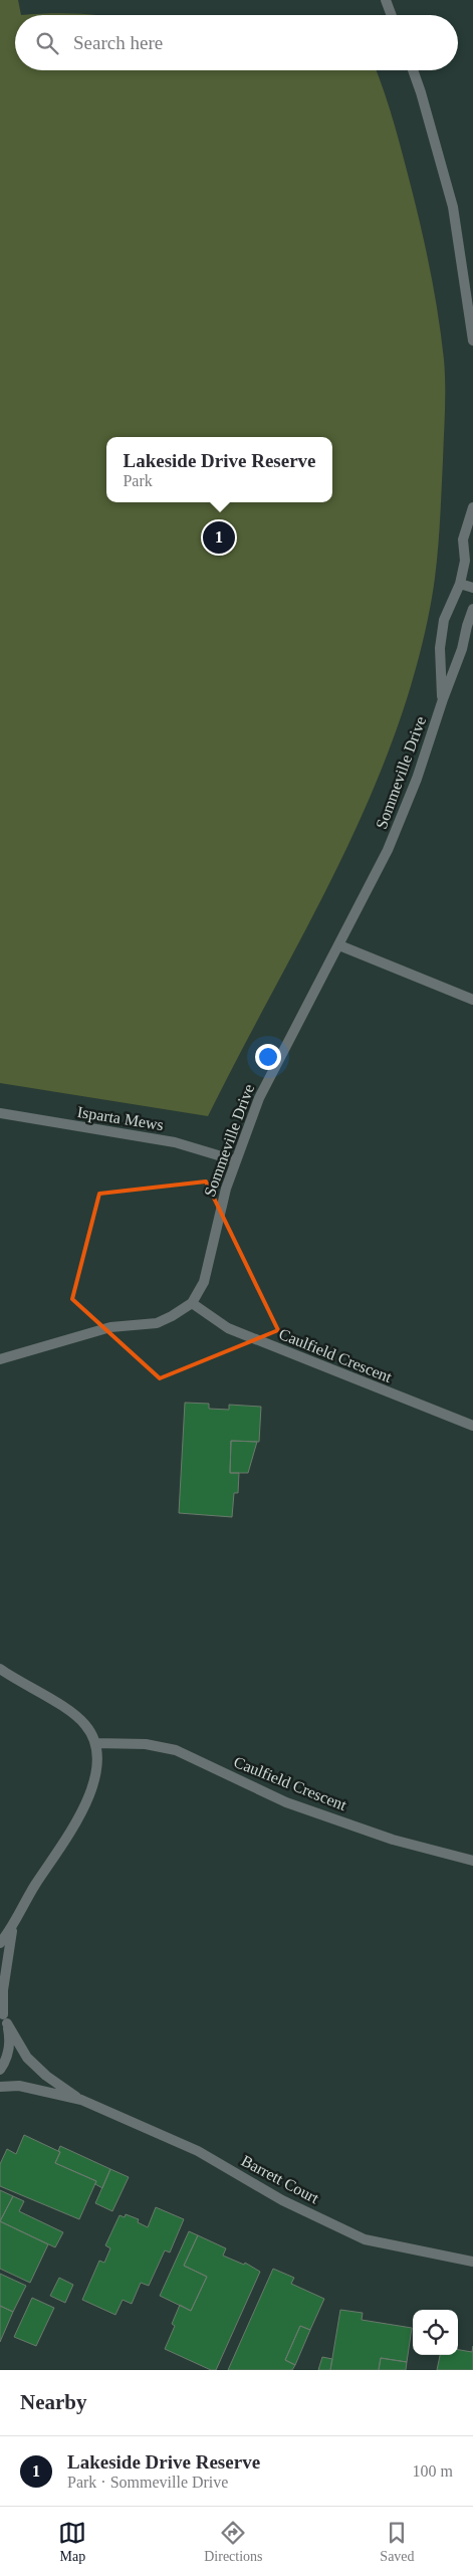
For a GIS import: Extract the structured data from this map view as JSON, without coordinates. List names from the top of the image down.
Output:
{
  "streets": {
    "street": [
      "Sommeville Drive",
      "Isparta Mews",
      "Caulfield Crescent",
      "Barrett Court"
    ]
  },
  "crossings": [
    ["Sommeville Drive", "Isparta Mews"],
    ["Sommeville Drive", "Caulfield Crescent"]
  ],
  "page": {
    "search": "Search here",
    "popup": ["Lakeside Drive Reserve", "Park"],
    "pins": "1",
    "heading": "Nearby",
    "list": [
      {
        "mark": "1",
        "name": "Lakeside Drive Reserve",
        "note": "Park · Sommeville Drive",
        "value": "100 m"
      }
    ],
    "nav": ["Map", "Directions", "Saved"]
  }
}
